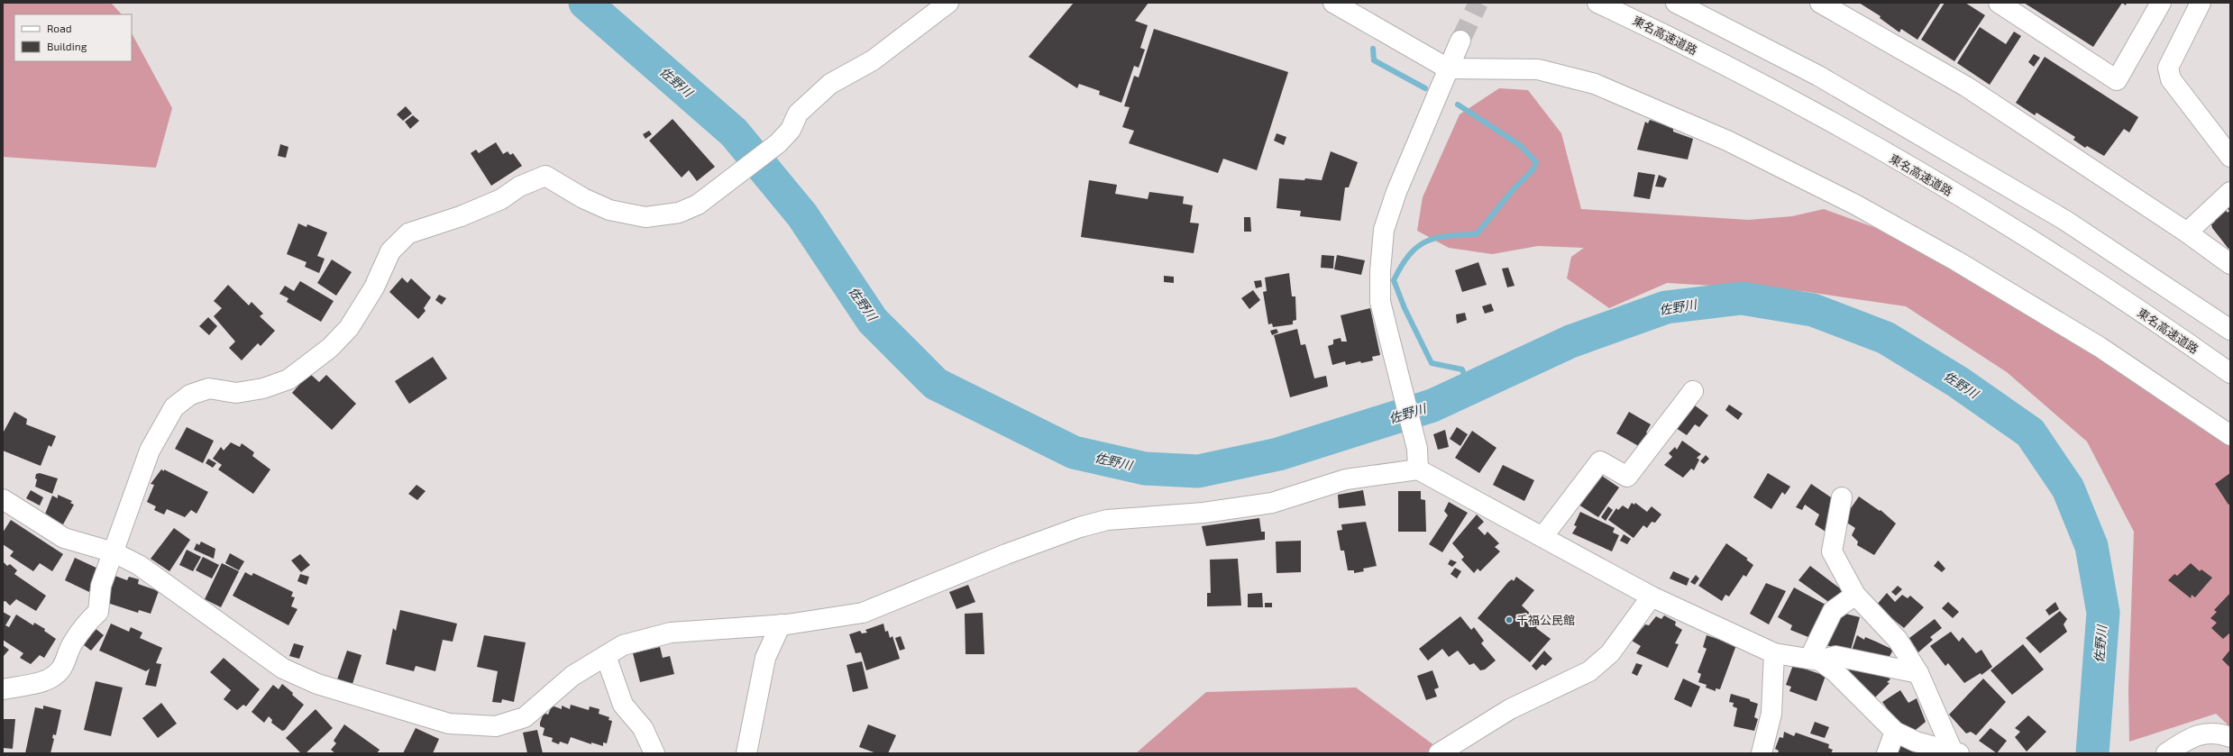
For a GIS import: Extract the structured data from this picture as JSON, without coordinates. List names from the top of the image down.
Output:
{
  "streets": {
    "main road": ["東名高速道路"]
  },
  "water": ["佐野川"],
  "places": ["千福公民館"],
  "legend": ["Road", "Building"]
}
